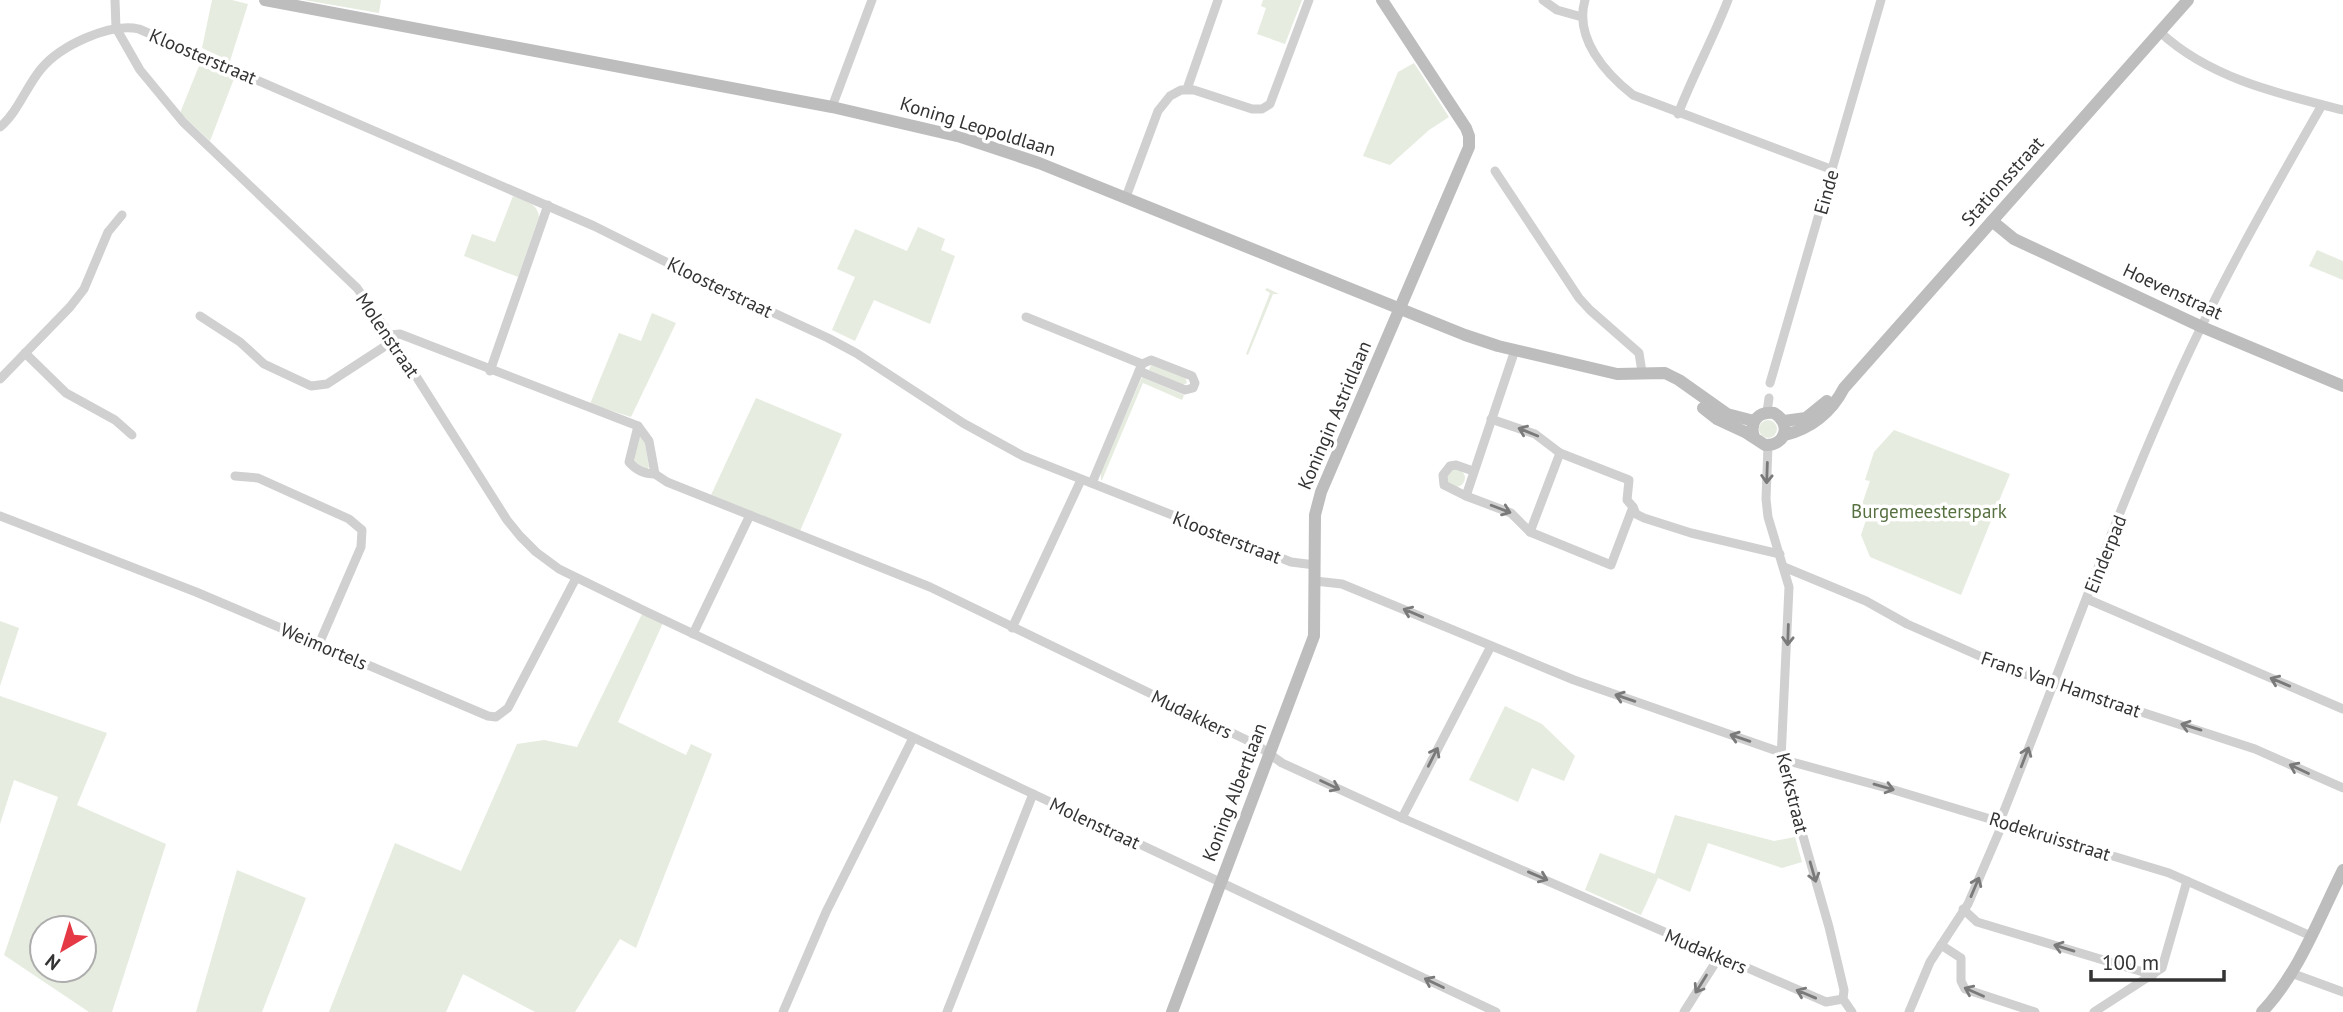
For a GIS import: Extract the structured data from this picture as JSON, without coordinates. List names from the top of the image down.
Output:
{
  "streets": {
    "main road": [
      "Koning Leopoldlaan",
      "Stationsstraat",
      "Hoevenstraat",
      "Koningin Astridlaan",
      "Koning Albertlaan"
    ],
    "street": [
      "Kloosterstraat",
      "Einde",
      "Molenstraat",
      "Einderpad",
      "Weimortels",
      "Frans Van Hamstraat",
      "Mudakkers",
      "Kerkstraat",
      "Rodekruisstraat"
    ]
  },
  "crossings": [
    ["Kloosterstraat", "Molenstraat"],
    ["Kloosterstraat", "Koningin Astridlaan"],
    ["Koning Leopoldlaan", "Koningin Astridlaan"],
    ["Stationsstraat", "Hoevenstraat"],
    ["Stationsstraat", "Kerkstraat"],
    ["Hoevenstraat", "Einderpad"],
    ["Molenstraat", "Weimortels"],
    ["Molenstraat", "Koning Albertlaan"],
    ["Koningin Astridlaan", "Koning Albertlaan"],
    ["Einderpad", "Frans Van Hamstraat"],
    ["Einderpad", "Rodekruisstraat"],
    ["Frans Van Hamstraat", "Kerkstraat"],
    ["Mudakkers", "Koning Albertlaan"],
    ["Mudakkers", "Kerkstraat"],
    ["Kerkstraat", "Rodekruisstraat"]
  ],
  "one_way": ["Kerkstraat", "Rodekruisstraat"],
  "parks": ["Burgemeesterspark"],
  "scale_bar": "100 m",
  "north": "bottom left"
}
